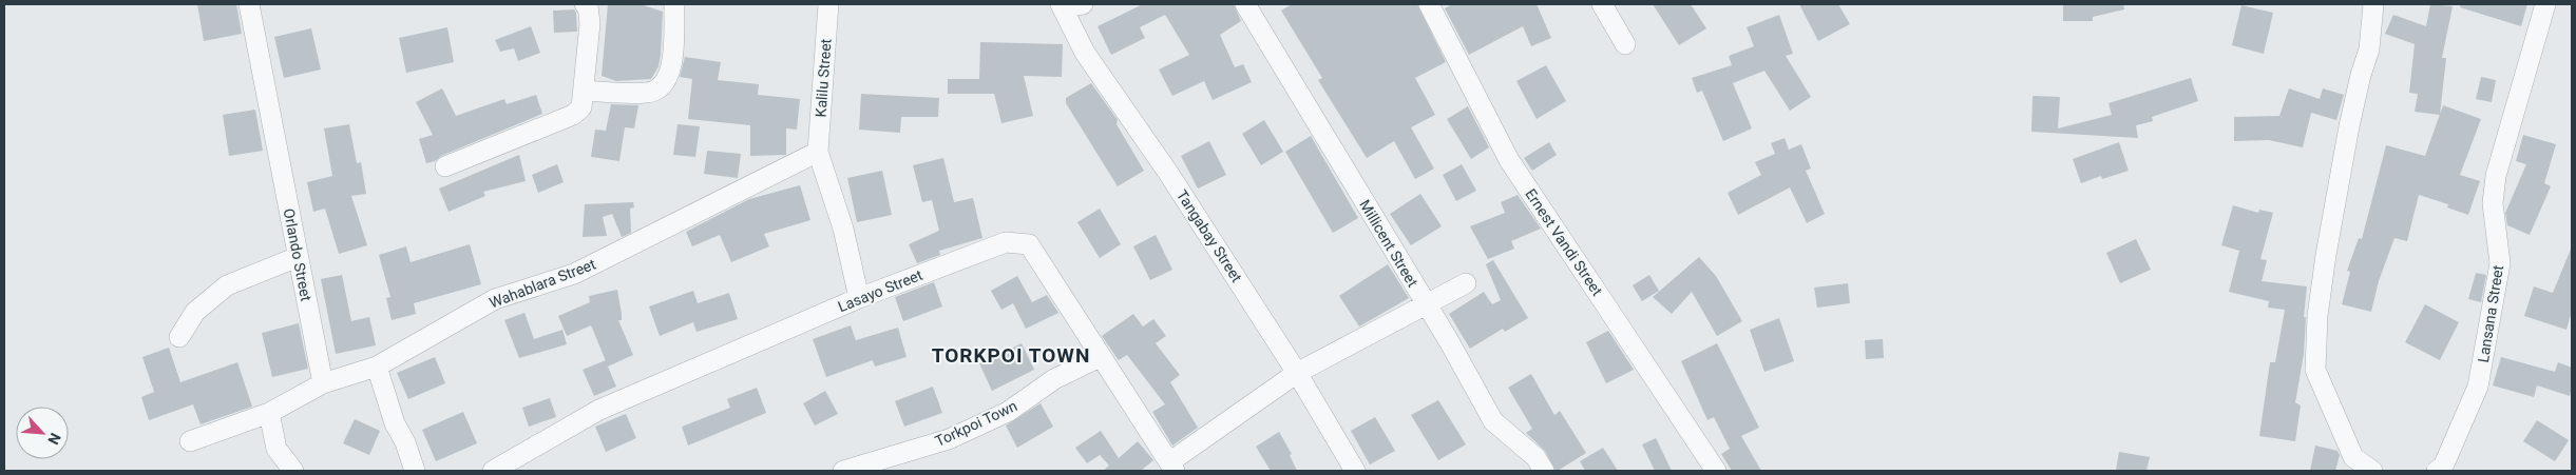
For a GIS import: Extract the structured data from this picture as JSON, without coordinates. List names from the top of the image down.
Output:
{
  "streets": {
    "street": [
      "Kalilu Street",
      "Tangabay Street",
      "Ernest Vandi Street",
      "Millicent Street",
      "Orlando Street",
      "Wahablara Street",
      "Lasayo Street",
      "Lansana Street",
      "Torkpoi Town"
    ]
  },
  "crossings": [
    ["Kalilu Street", "Wahablara Street"],
    ["Orlando Street", "Wahablara Street"],
    ["Lasayo Street", "Torkpoi Town"]
  ],
  "districts": ["TORKPOI TOWN"],
  "north": "bottom right"
}
